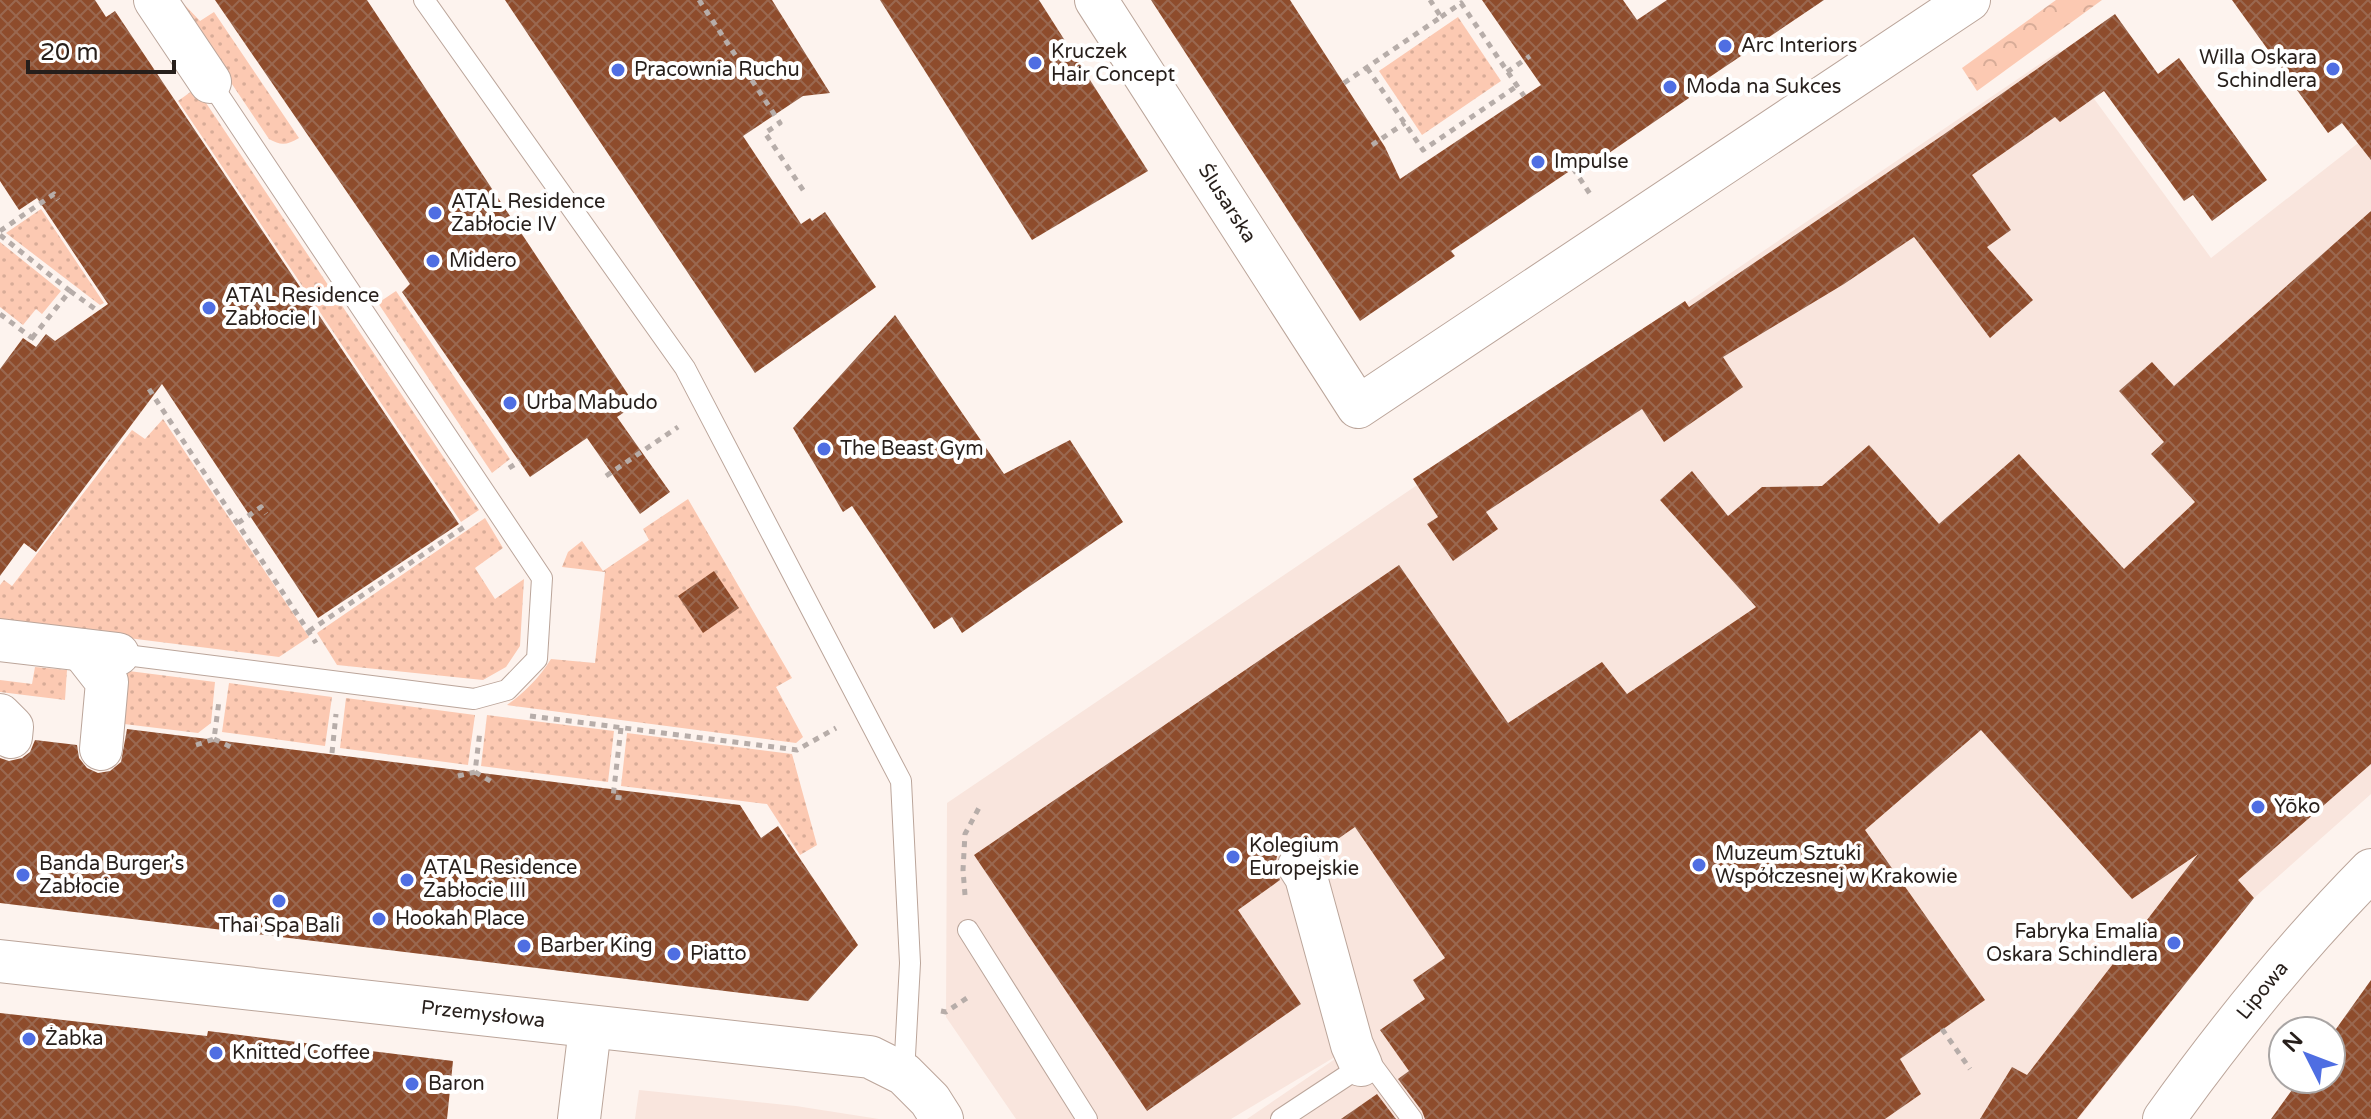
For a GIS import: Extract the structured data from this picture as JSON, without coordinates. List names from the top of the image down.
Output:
{
  "streets": {
    "street": ["Ślusarska", "Lipowa", "Przemysłowa"]
  },
  "places": [
    "Arc Interiors",
    "Kruczek Hair Concept",
    "Willa Oskara Schindlera",
    "Pracownia Ruchu",
    "Moda na Sukces",
    "Impulse",
    "ATAL Residence Zabłocie IV",
    "Midero",
    "ATAL Residence Zabłocie I",
    "Urba Mabudo",
    "The Beast Gym",
    "Yōko",
    "Kolegium Europejskie",
    "Muzeum Sztuki Współczesnej w Krakowie",
    "Banda Burger's Zabłocie",
    "ATAL Residence Zabłocie III",
    "Thai Spa Bali",
    "Hookah Place",
    "Fabryka Emalia Oskara Schindlera",
    "Barber King",
    "Piatto",
    "Żabka",
    "Knitted Coffee",
    "Baron"
  ],
  "scale_bar": "20 m",
  "north": "top left"
}
